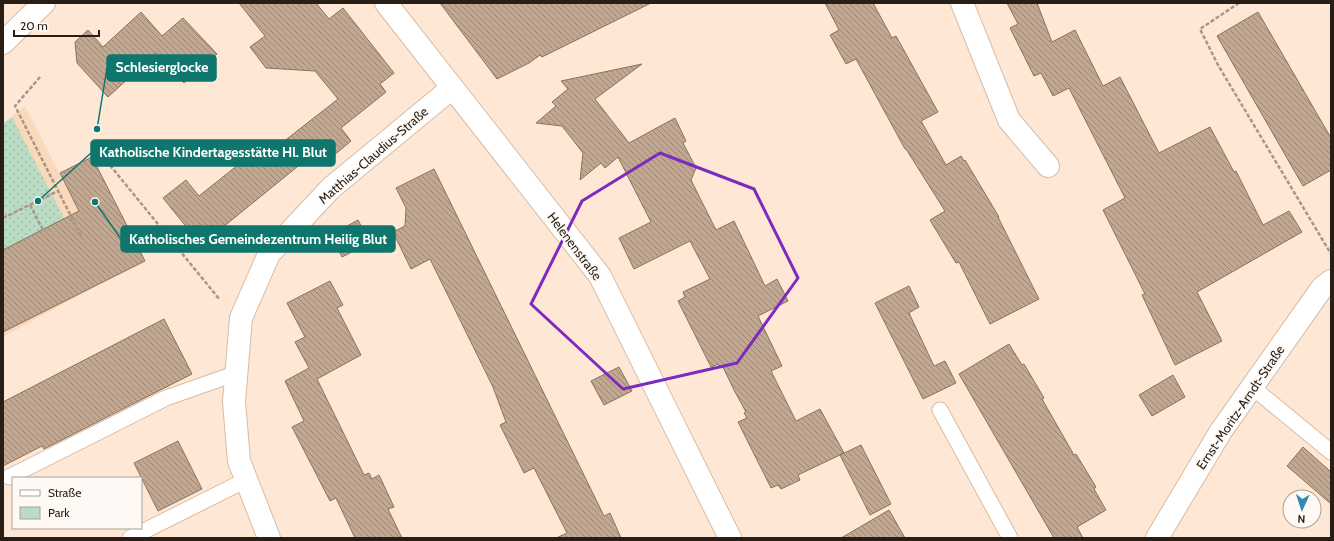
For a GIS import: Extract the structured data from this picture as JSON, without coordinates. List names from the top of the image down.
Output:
{
  "streets": {
    "street": ["Matthias-Claudius-Straße", "Helenenstraße", "Ernst-Moritz-Arndt-Straße"]
  },
  "crossings": [
    ["Matthias-Claudius-Straße", "Helenenstraße"]
  ],
  "places": ["Schlesierglocke", "Katholische Kindertagesstätte Hl. Blut", "Katholisches Gemeindezentrum Heilig Blut"],
  "legend": ["Straße", "Park"],
  "scale_bar": "20 m",
  "north": "bottom"
}
